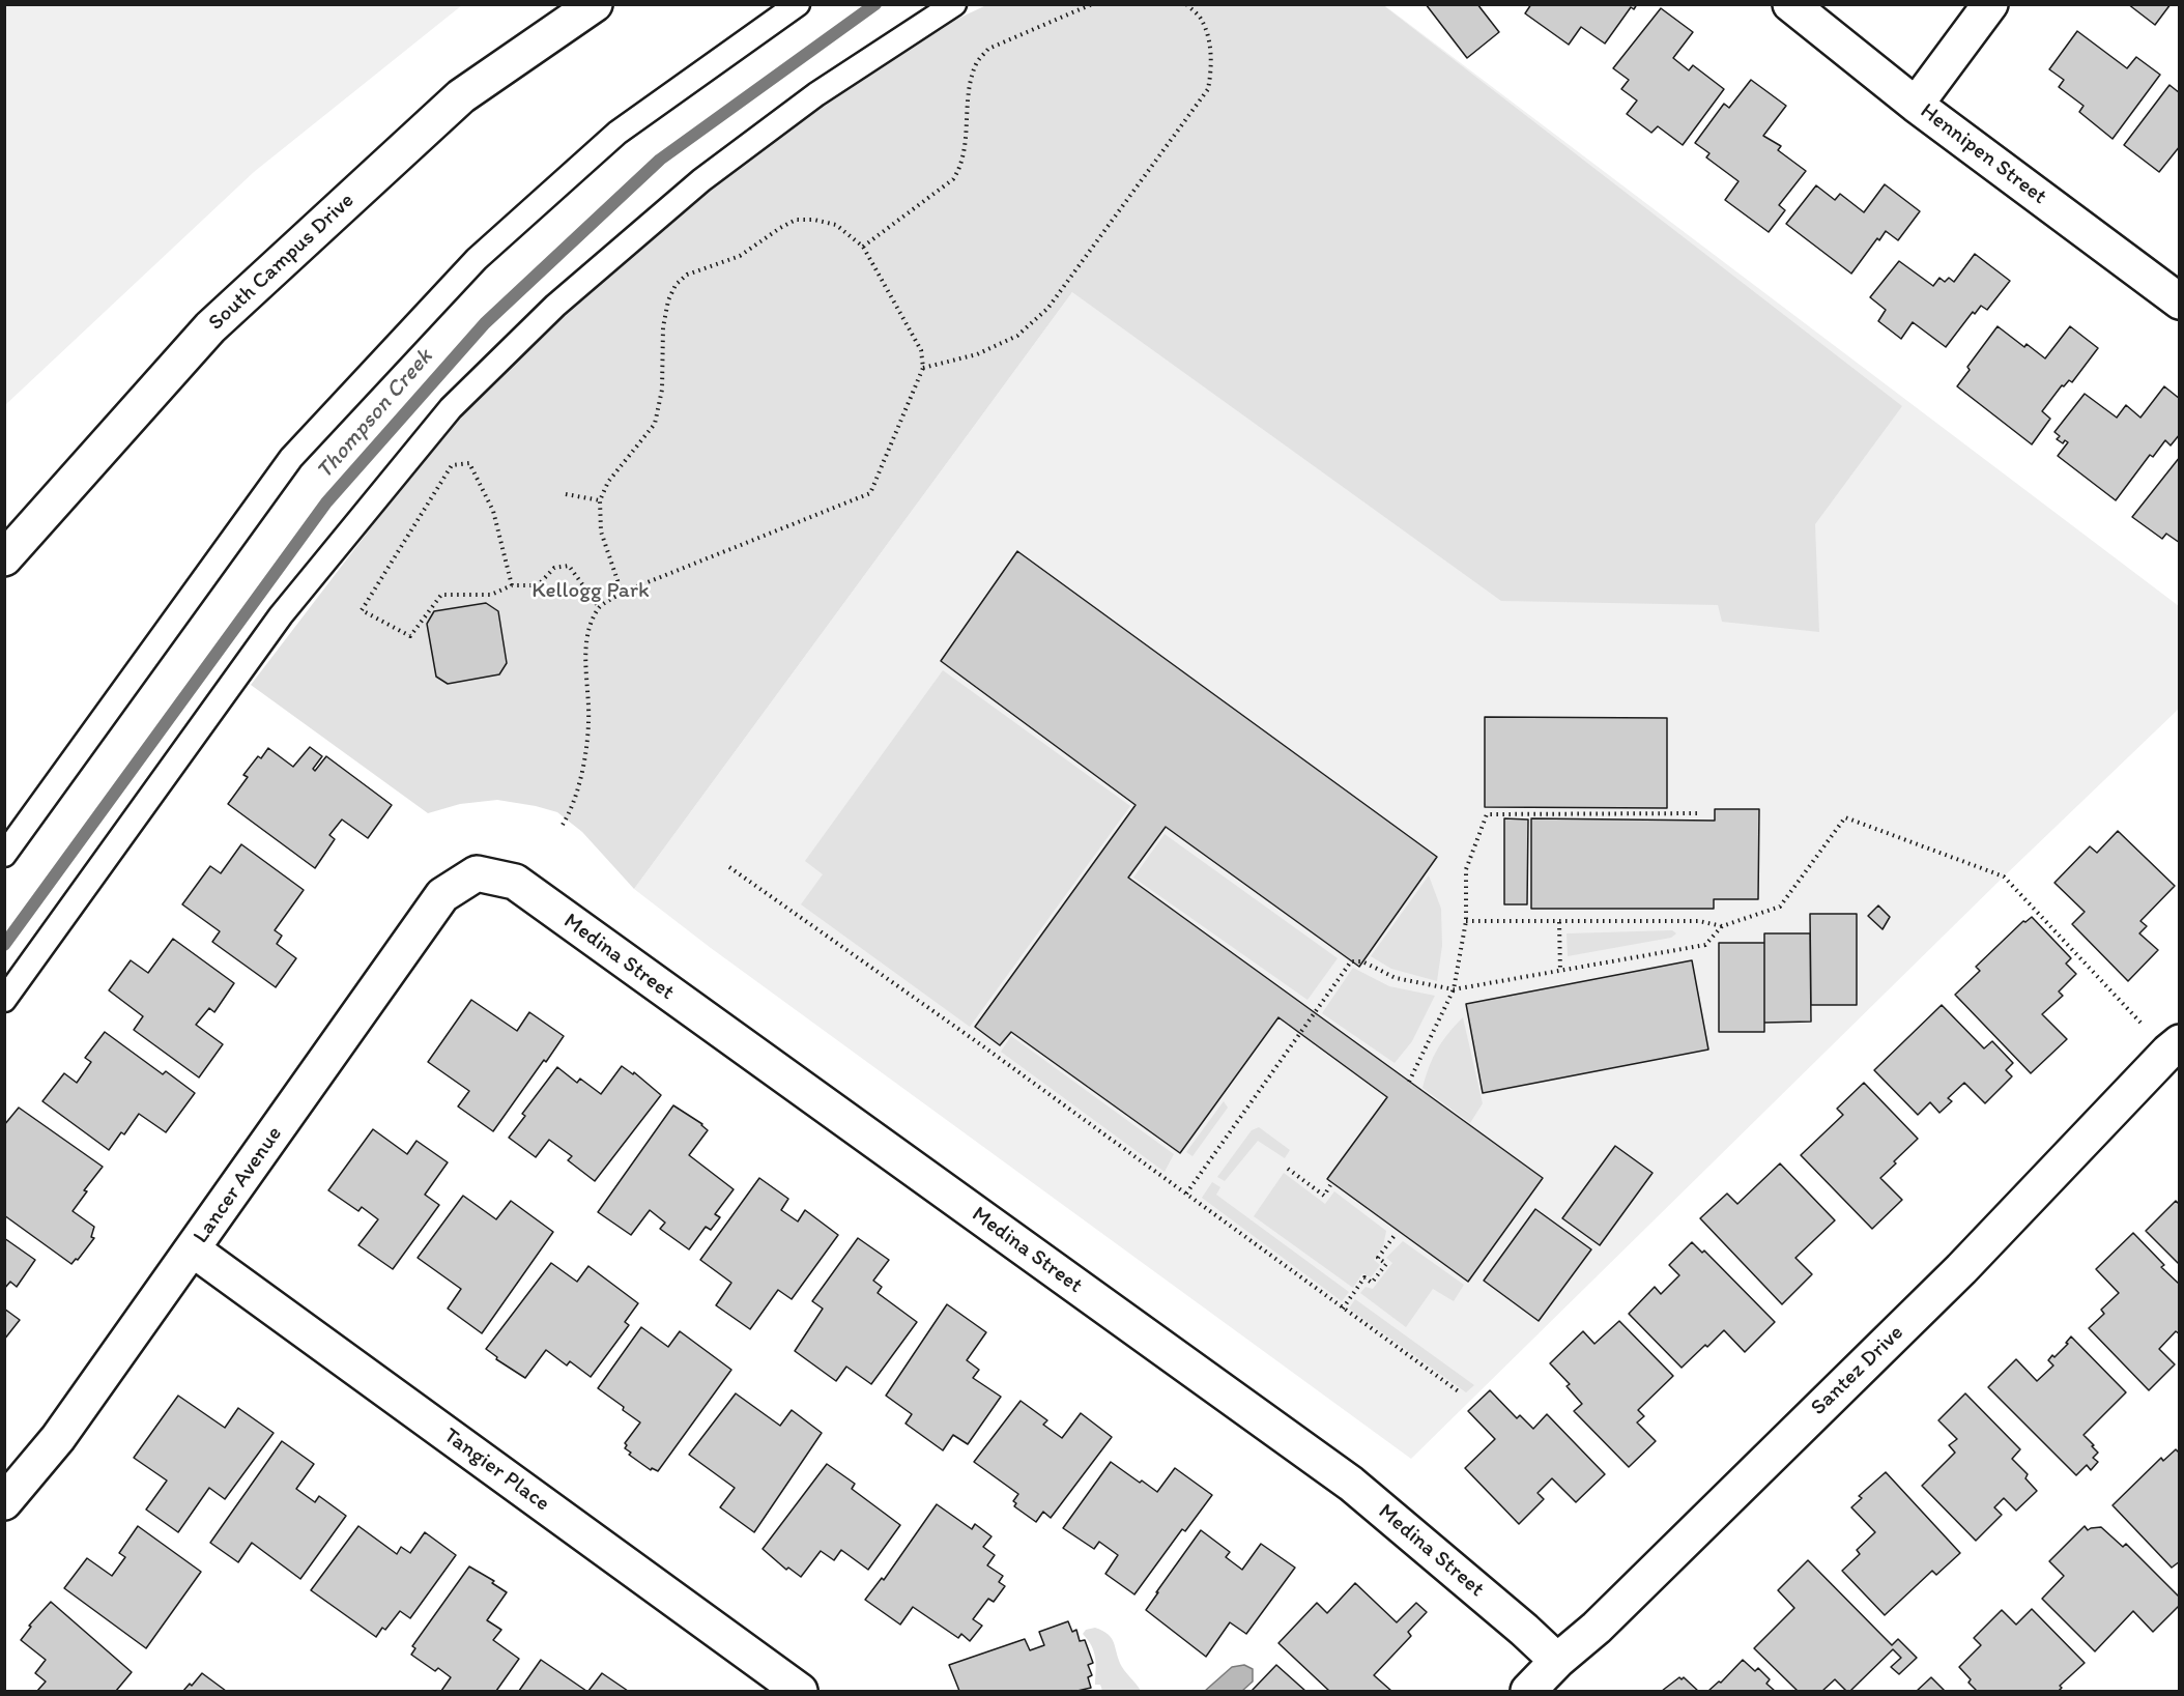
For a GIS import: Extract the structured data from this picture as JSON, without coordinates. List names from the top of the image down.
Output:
{
  "streets": {
    "street": [
      "Hennipen Street",
      "South Campus Drive",
      "Medina Street",
      "Lancer Avenue",
      "Santez Drive",
      "Tangier Place"
    ]
  },
  "crossings": [
    ["Medina Street", "Lancer Avenue"],
    ["Medina Street", "Santez Drive"],
    ["Lancer Avenue", "Tangier Place"]
  ],
  "water": ["Thompson Creek"],
  "parks": ["Kellogg Park"]
}
